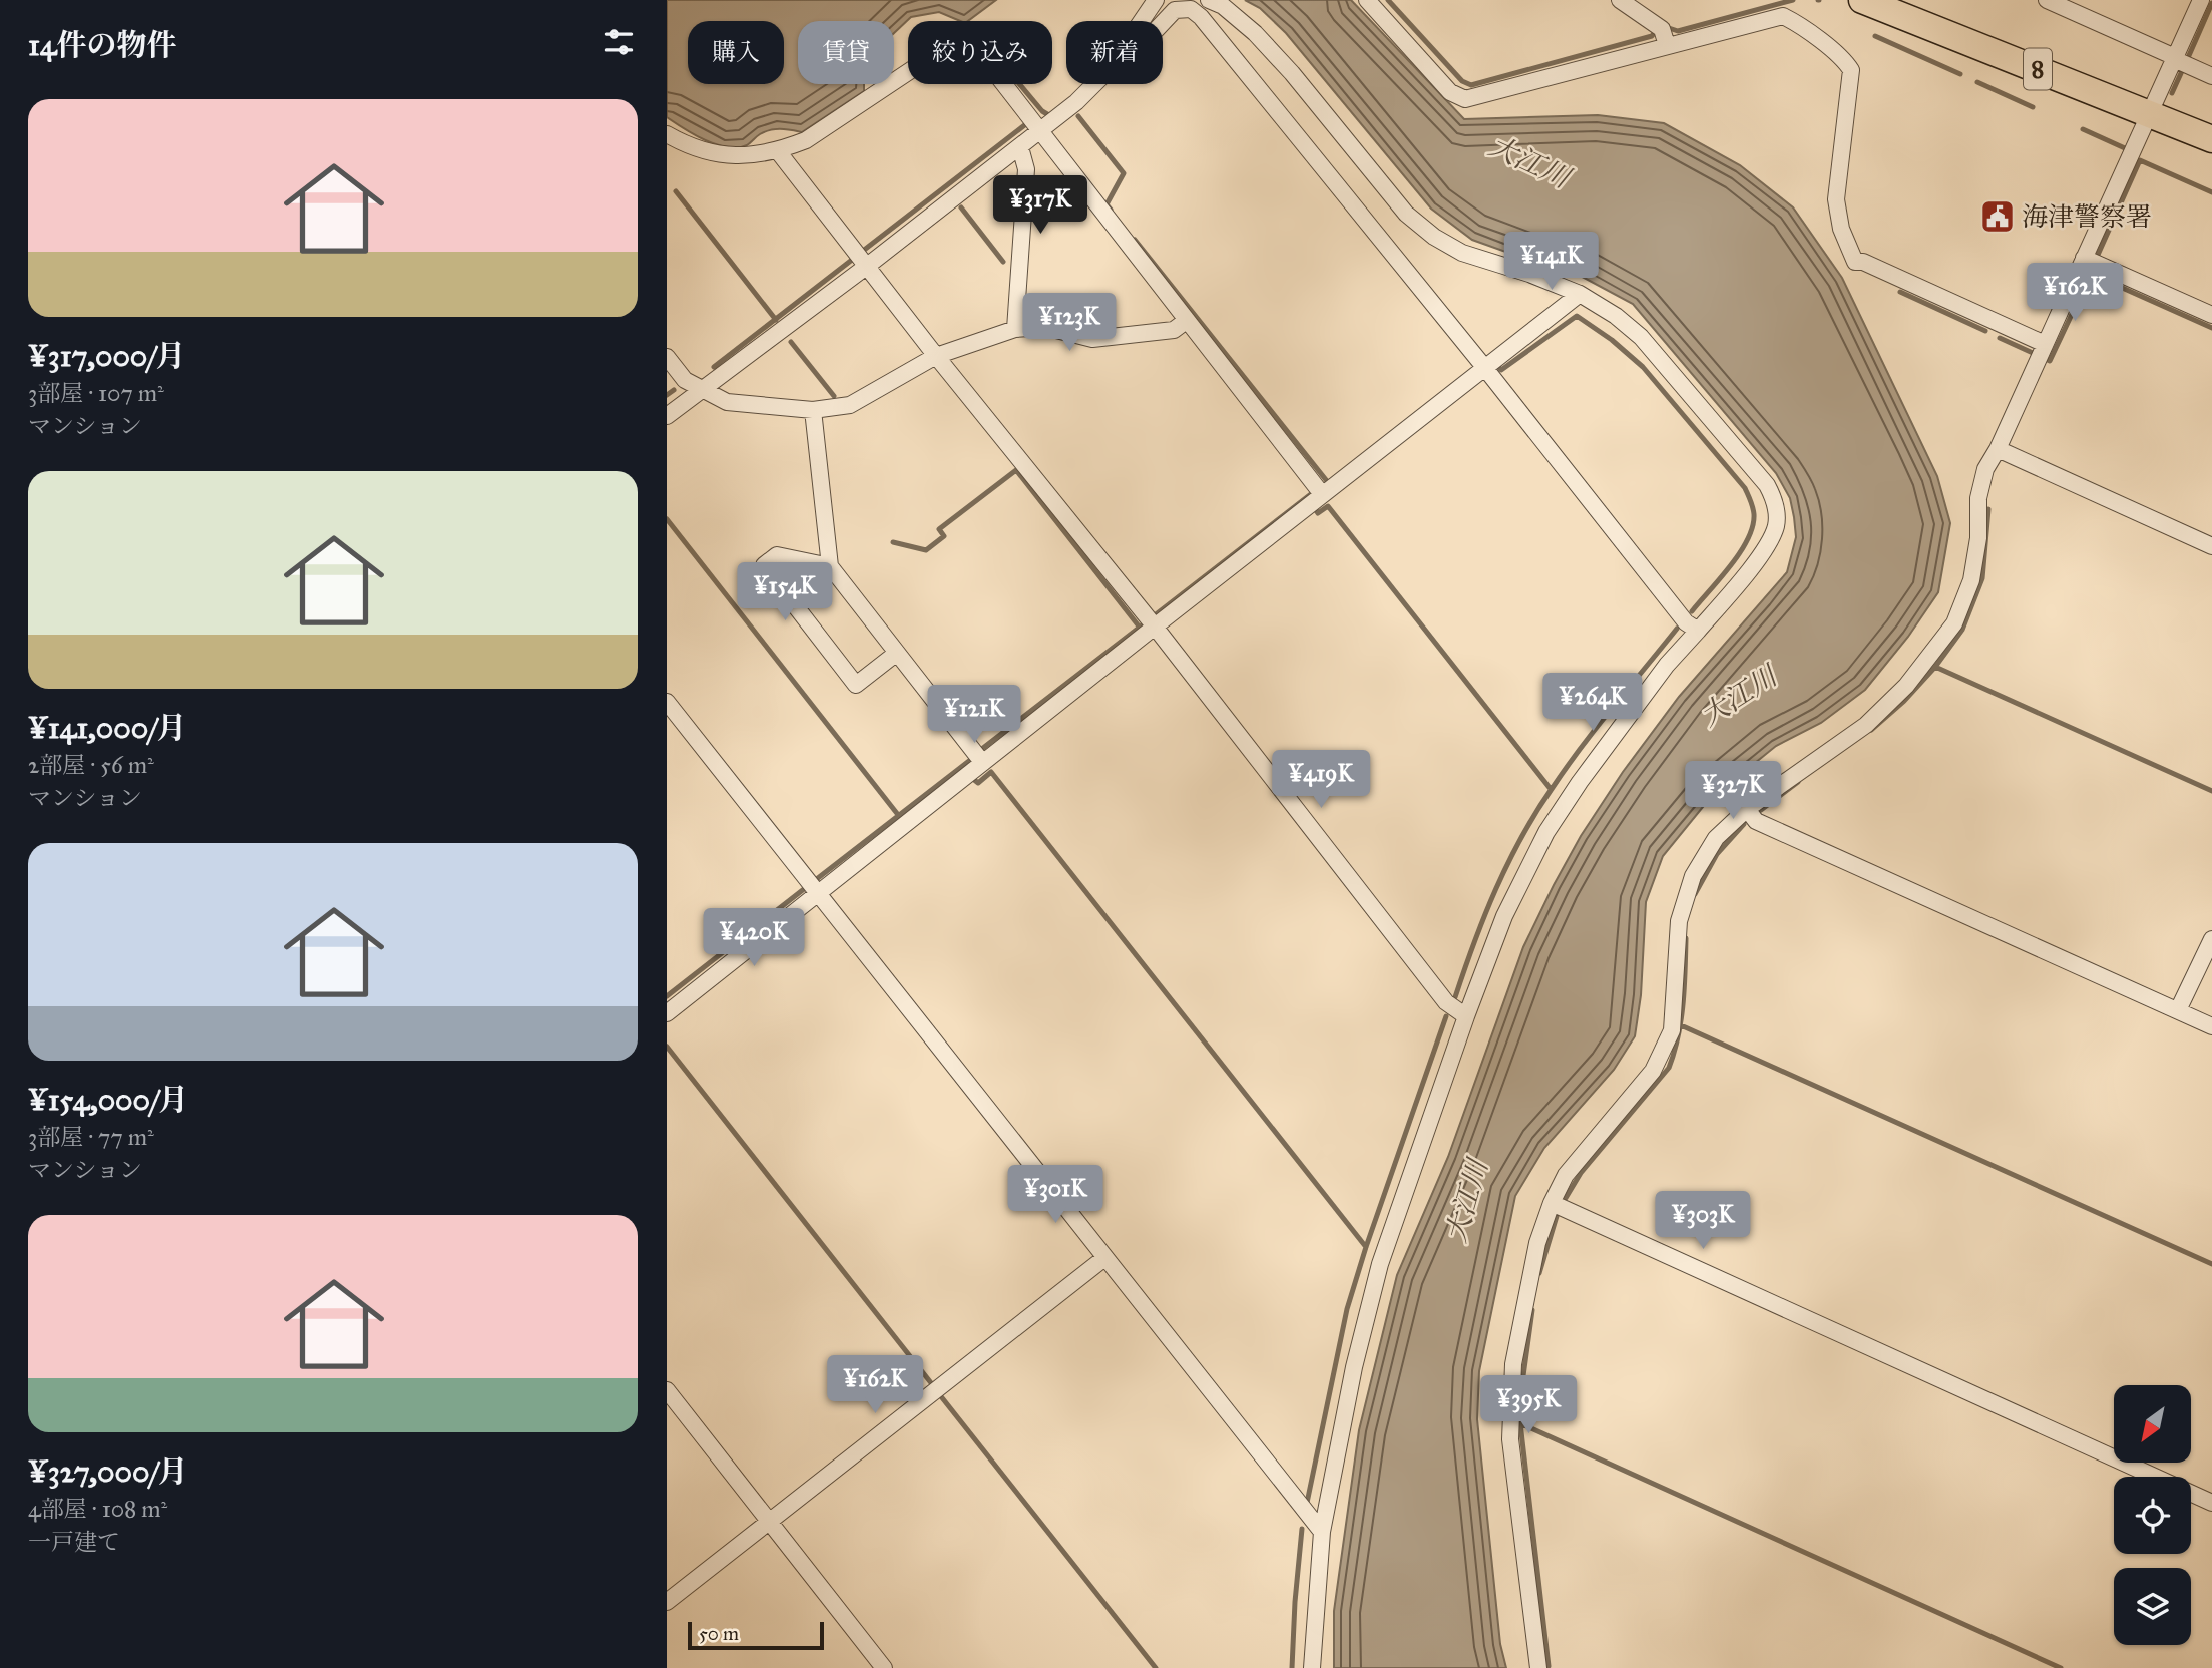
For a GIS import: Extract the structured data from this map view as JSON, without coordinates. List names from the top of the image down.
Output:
{
  "streets": {
    "main road": ["8"]
  },
  "water": ["大江川"],
  "places": {
    "public building": ["海津警察署"]
  },
  "scale_bar": "50 m",
  "north": "bottom left",
  "page": {
    "heading": "14件の物件",
    "chip": [
      "購入",
      "賃貸",
      "絞り込み",
      "新着"
    ],
    "list": [
      {
        "name": "¥317,000/月",
        "note": "3部屋 · 107 m² · マンション"
      },
      {
        "name": "¥141,000/月",
        "note": "2部屋 · 56 m² · マンション"
      },
      {
        "name": "¥154,000/月",
        "note": "3部屋 · 77 m² · マンション"
      },
      {
        "name": "¥327,000/月",
        "note": "4部屋 · 108 m² · 一戸建て"
      }
    ],
    "price": [
      "¥317K",
      "¥141K",
      "¥162K",
      "¥123K",
      "¥154K",
      "¥264K",
      "¥121K",
      "¥419K",
      "¥327K",
      "¥420K",
      "¥301K",
      "¥303K",
      "¥162K",
      "¥395K"
    ],
    "scale": "50 m"
  }
}
